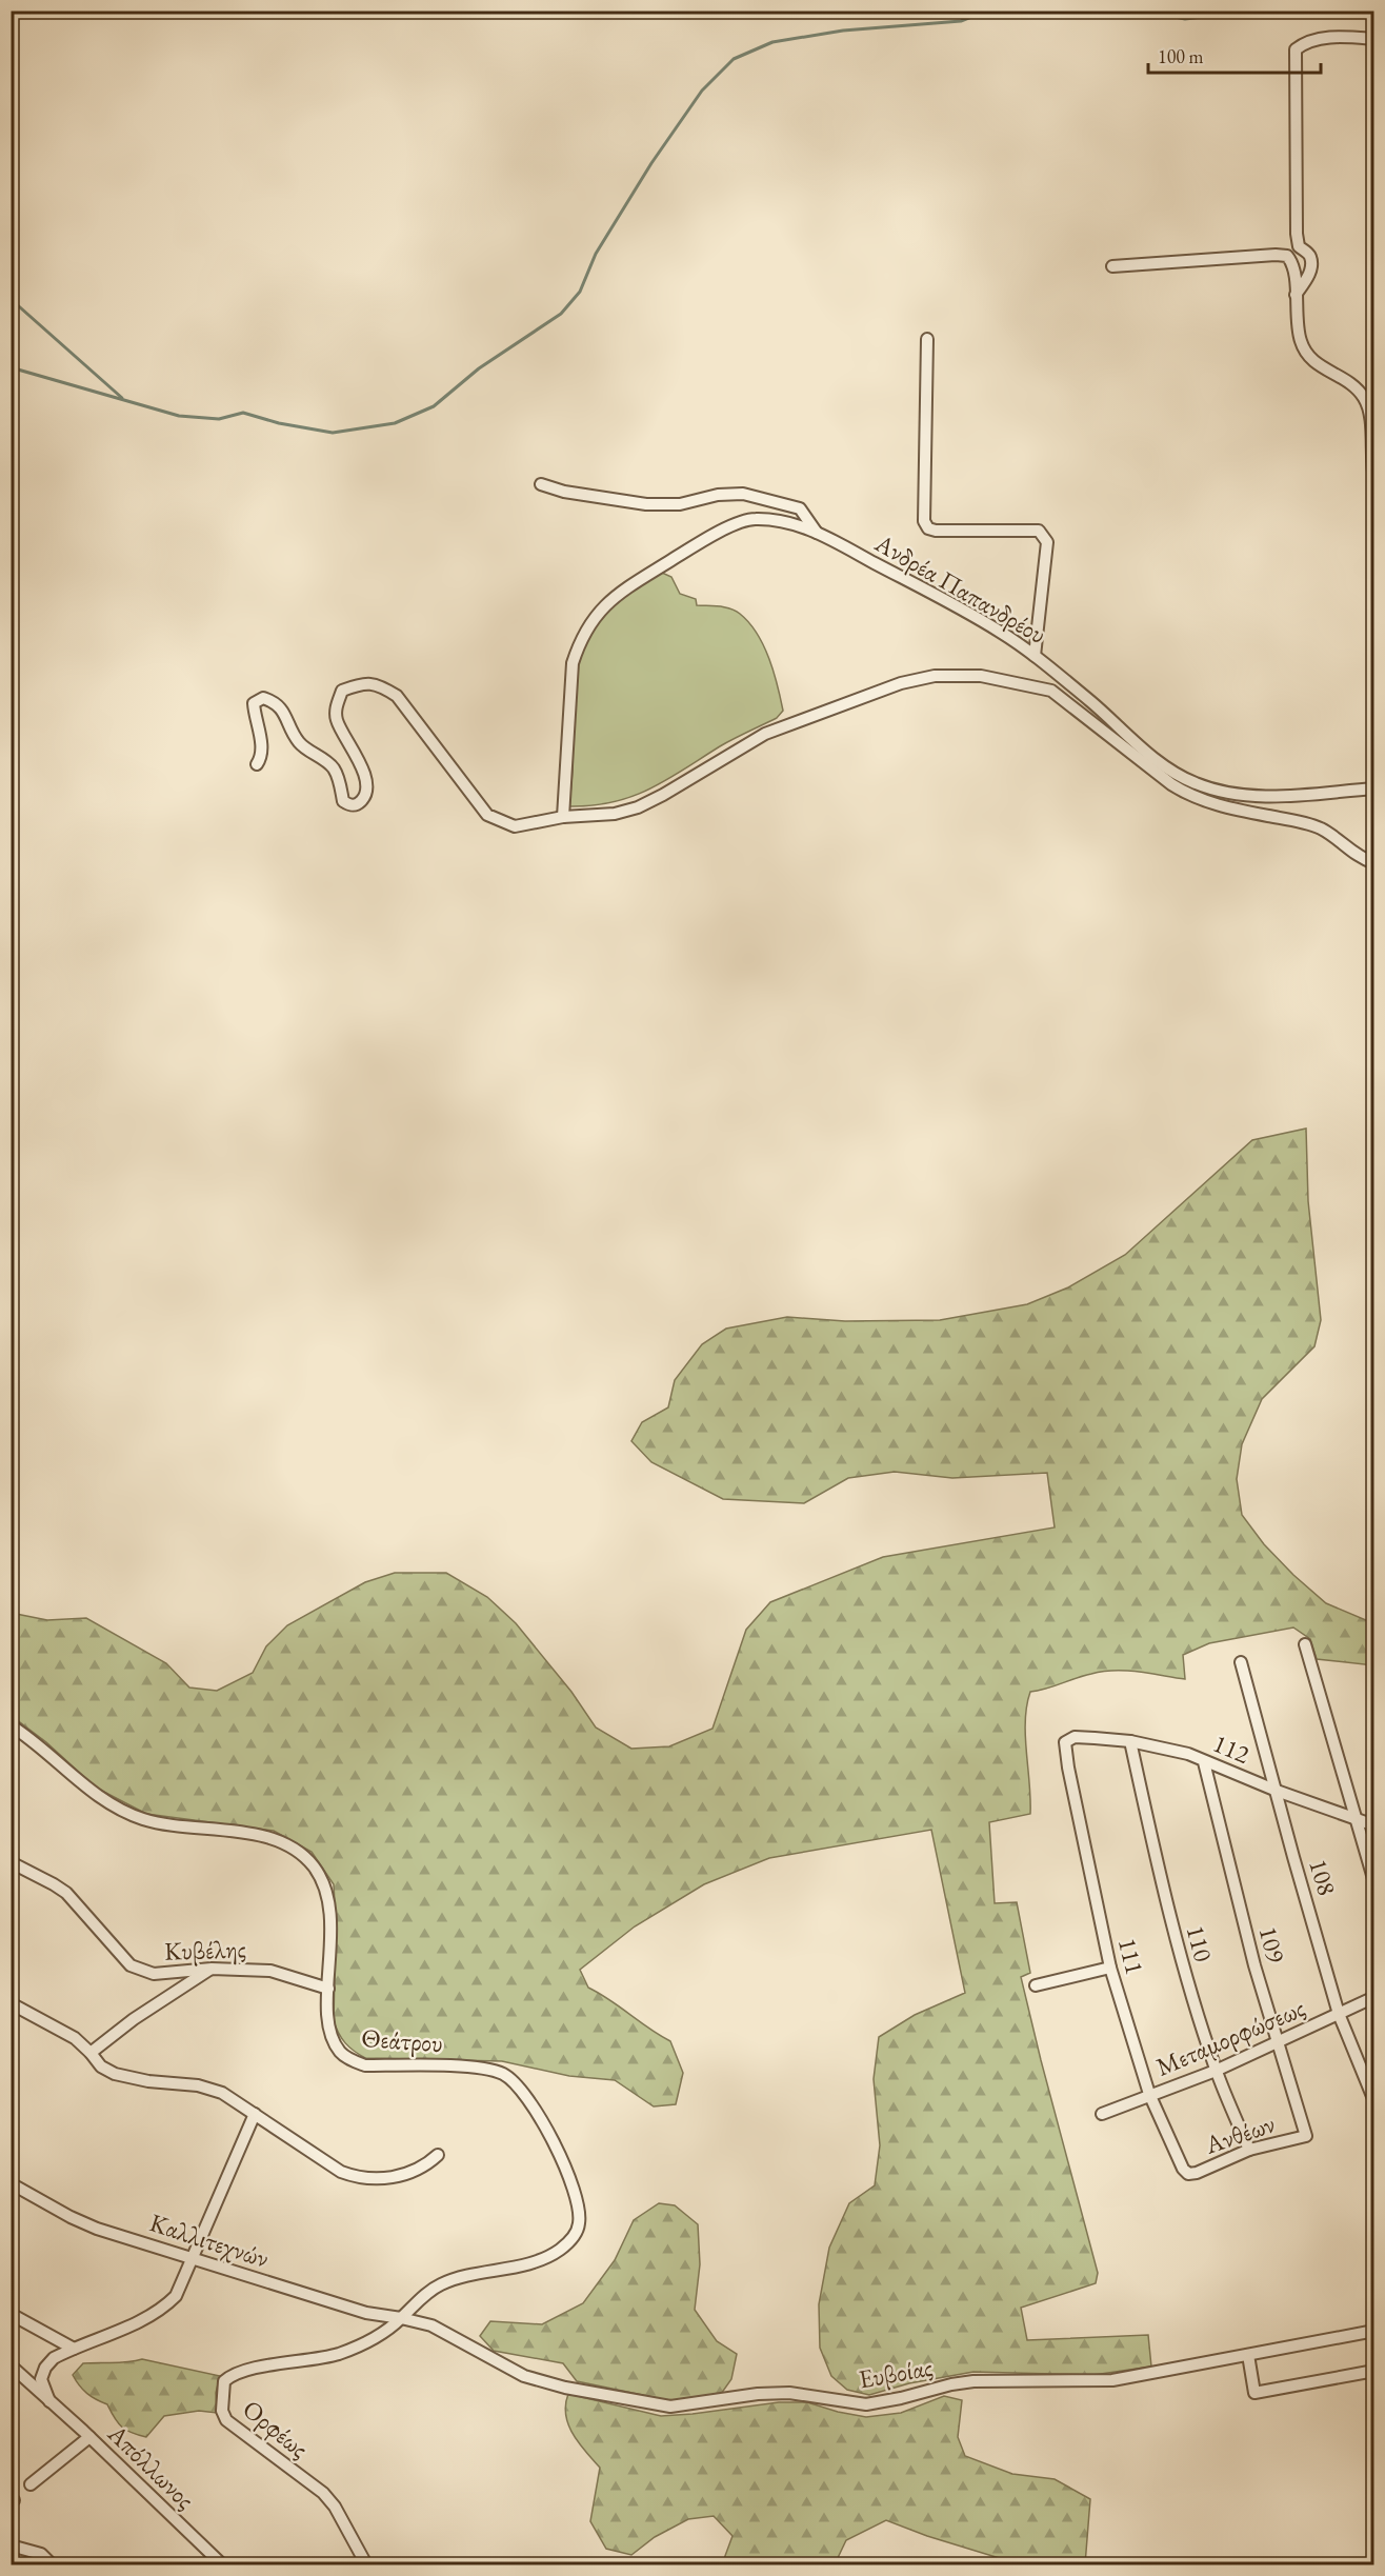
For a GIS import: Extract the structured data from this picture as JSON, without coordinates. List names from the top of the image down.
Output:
{
  "streets": {
    "street": [
      "Ανδρέα Παπανδρέου",
      "112",
      "108",
      "110",
      "109",
      "Κυβέλης",
      "111",
      "Μεταμορφώσεως",
      "Θεάτρου",
      "Ανθέων",
      "Καλλιτεχνών",
      "Ευβοίας",
      "Ορφέως",
      "Απόλλωνος"
    ]
  },
  "crossings": [
    ["112", "108"],
    ["112", "110"],
    ["112", "109"],
    ["112", "111"],
    ["108", "Μεταμορφώσεως"],
    ["110", "Μεταμορφώσεως"],
    ["110", "Ανθέων"],
    ["109", "Μεταμορφώσεως"],
    ["109", "Ανθέων"],
    ["Κυβέλης", "Θεάτρου"],
    ["111", "Μεταμορφώσεως"],
    ["111", "Ανθέων"],
    ["Θεάτρου", "Καλλιτεχνών"],
    ["Θεάτρου", "Ευβοίας"],
    ["Θεάτρου", "Ορφέως"],
    ["Καλλιτεχνών", "Ευβοίας"],
    ["Καλλιτεχνών", "Ορφέως"],
    ["Ευβοίας", "Ορφέως"]
  ],
  "scale_bar": "100 m"
}
